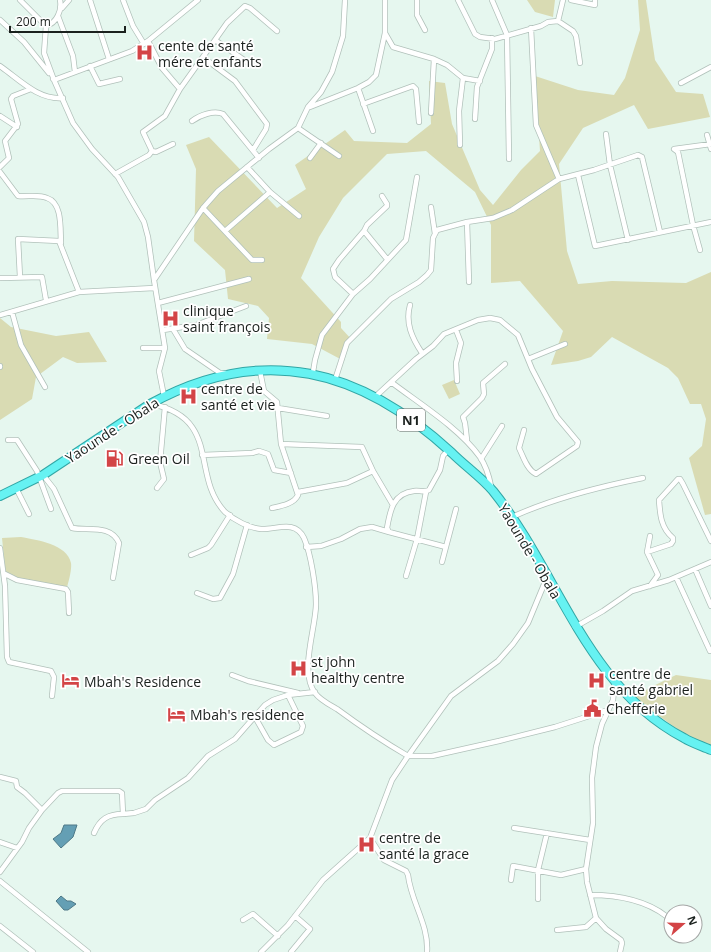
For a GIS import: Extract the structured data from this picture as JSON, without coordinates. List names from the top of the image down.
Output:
{
  "streets": {
    "highway": ["N1", "Yaounde - Obala"]
  },
  "places": {
    "hospital": [
      "cente de santé mére et enfants",
      "clinique saint françois",
      "centre de santé et vie",
      "st john healthy centre",
      "centre de santé gabriel",
      "centre de santé la grace"
    ],
    "fuel station": ["Green Oil"],
    "hotel": ["Mbah's Residence", "Mbah's residence"],
    "public building": ["Chefferie"]
  },
  "scale_bar": "200 m",
  "north": "right"
}
